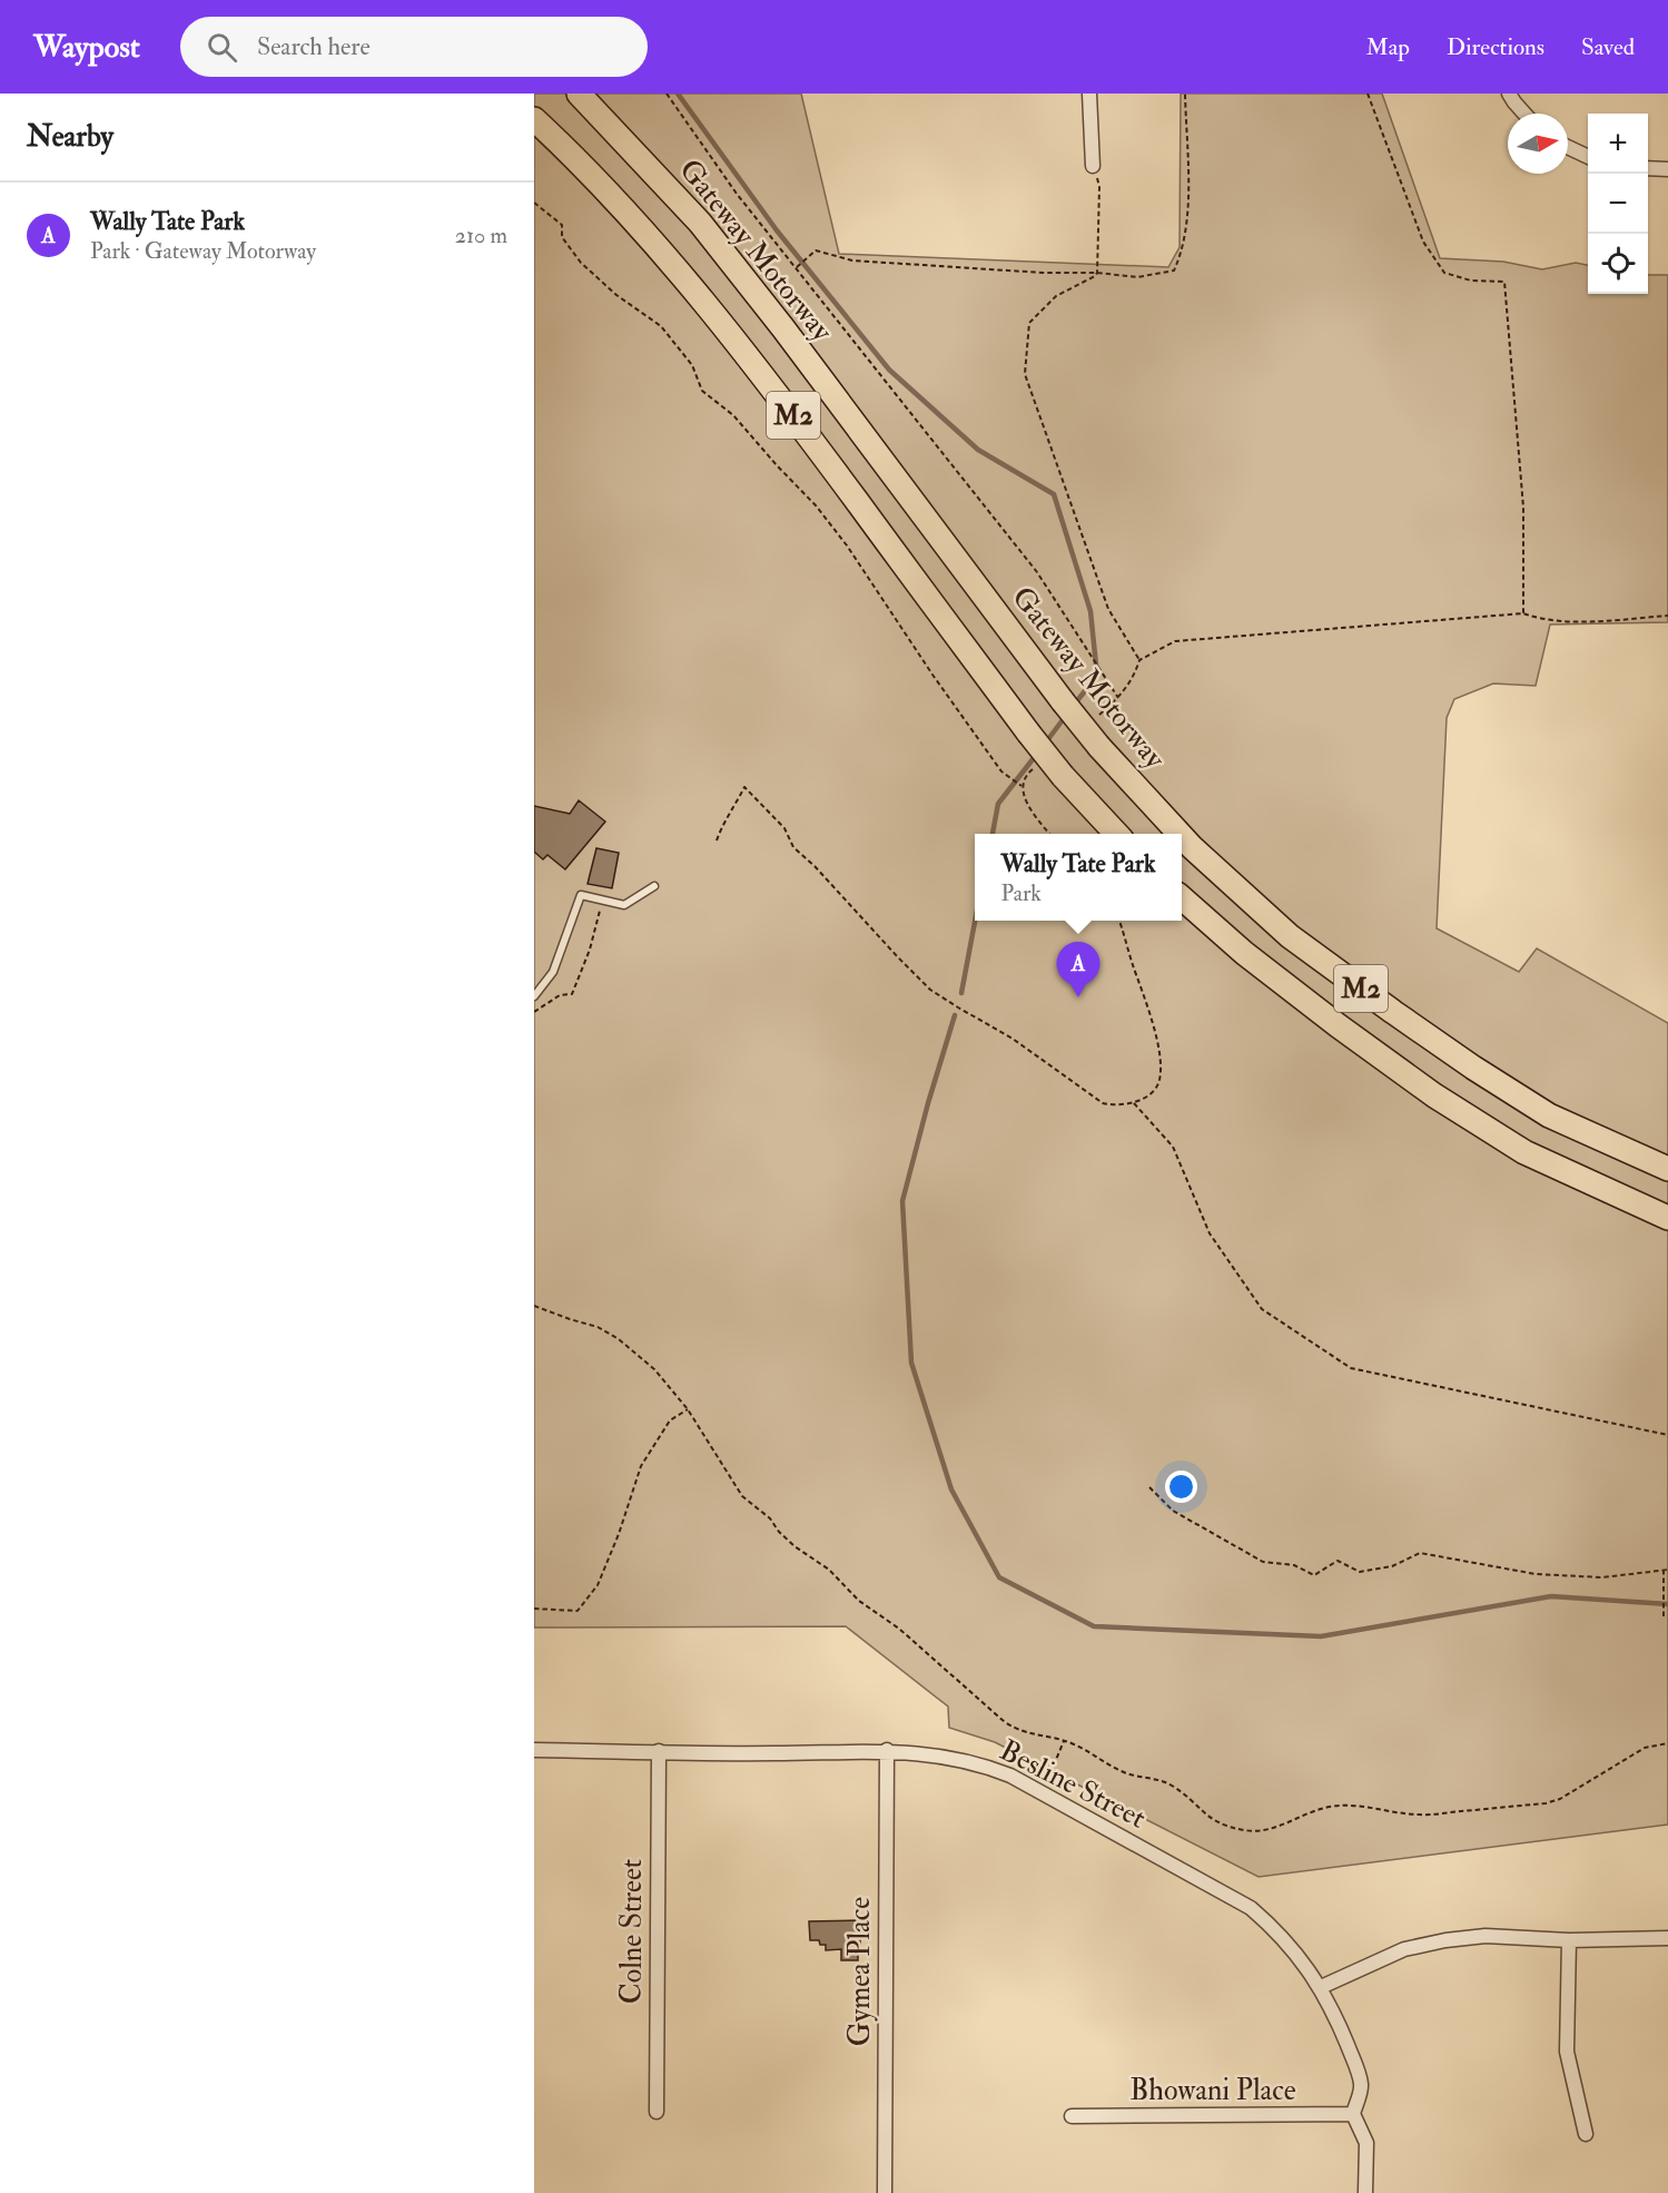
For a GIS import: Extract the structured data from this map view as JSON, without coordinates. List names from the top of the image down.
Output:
{
  "streets": {
    "highway": ["Gateway Motorway", "M2"],
    "street": [
      "Besline Street",
      "Colne Street",
      "Gymea Place",
      "Bhowani Place"
    ]
  },
  "crossings": [
    ["Besline Street", "Colne Street"],
    ["Besline Street", "Gymea Place"],
    ["Besline Street", "Bhowani Place"]
  ],
  "north": "right",
  "page": {
    "header": "Waypost",
    "search": "Search here",
    "nav": ["Map", "Directions", "Saved"],
    "heading": "Nearby",
    "map_buttons": ["+", "−"],
    "list": [
      {
        "mark": "A",
        "name": "Wally Tate Park",
        "note": "Park · Gateway Motorway",
        "value": "210 m"
      }
    ],
    "popup": ["Wally Tate Park", "Park"],
    "pins": "A"
  }
}
